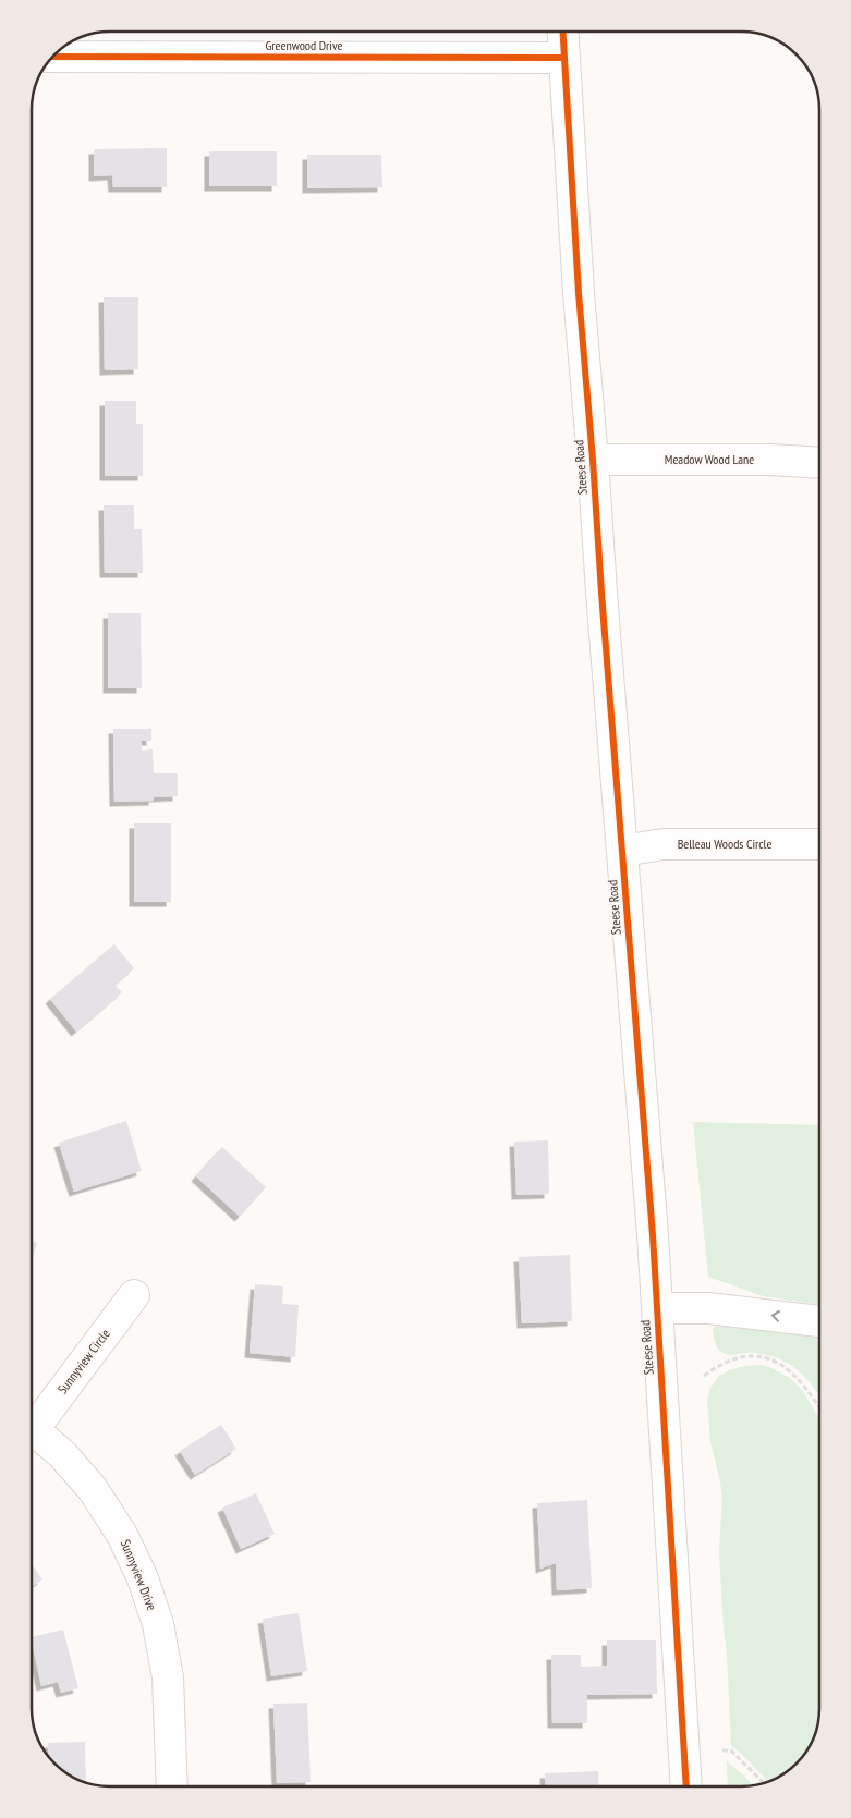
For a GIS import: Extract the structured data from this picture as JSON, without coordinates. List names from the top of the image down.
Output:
{
  "streets": {
    "street": [
      "Greenwood Drive",
      "Meadow Wood Lane",
      "Steese Road",
      "Belleau Woods Circle",
      "Sunnyview Circle",
      "Sunnyview Drive"
    ]
  },
  "crossings": [
    ["Greenwood Drive", "Steese Road"],
    ["Meadow Wood Lane", "Steese Road"],
    ["Steese Road", "Belleau Woods Circle"]
  ]
}
